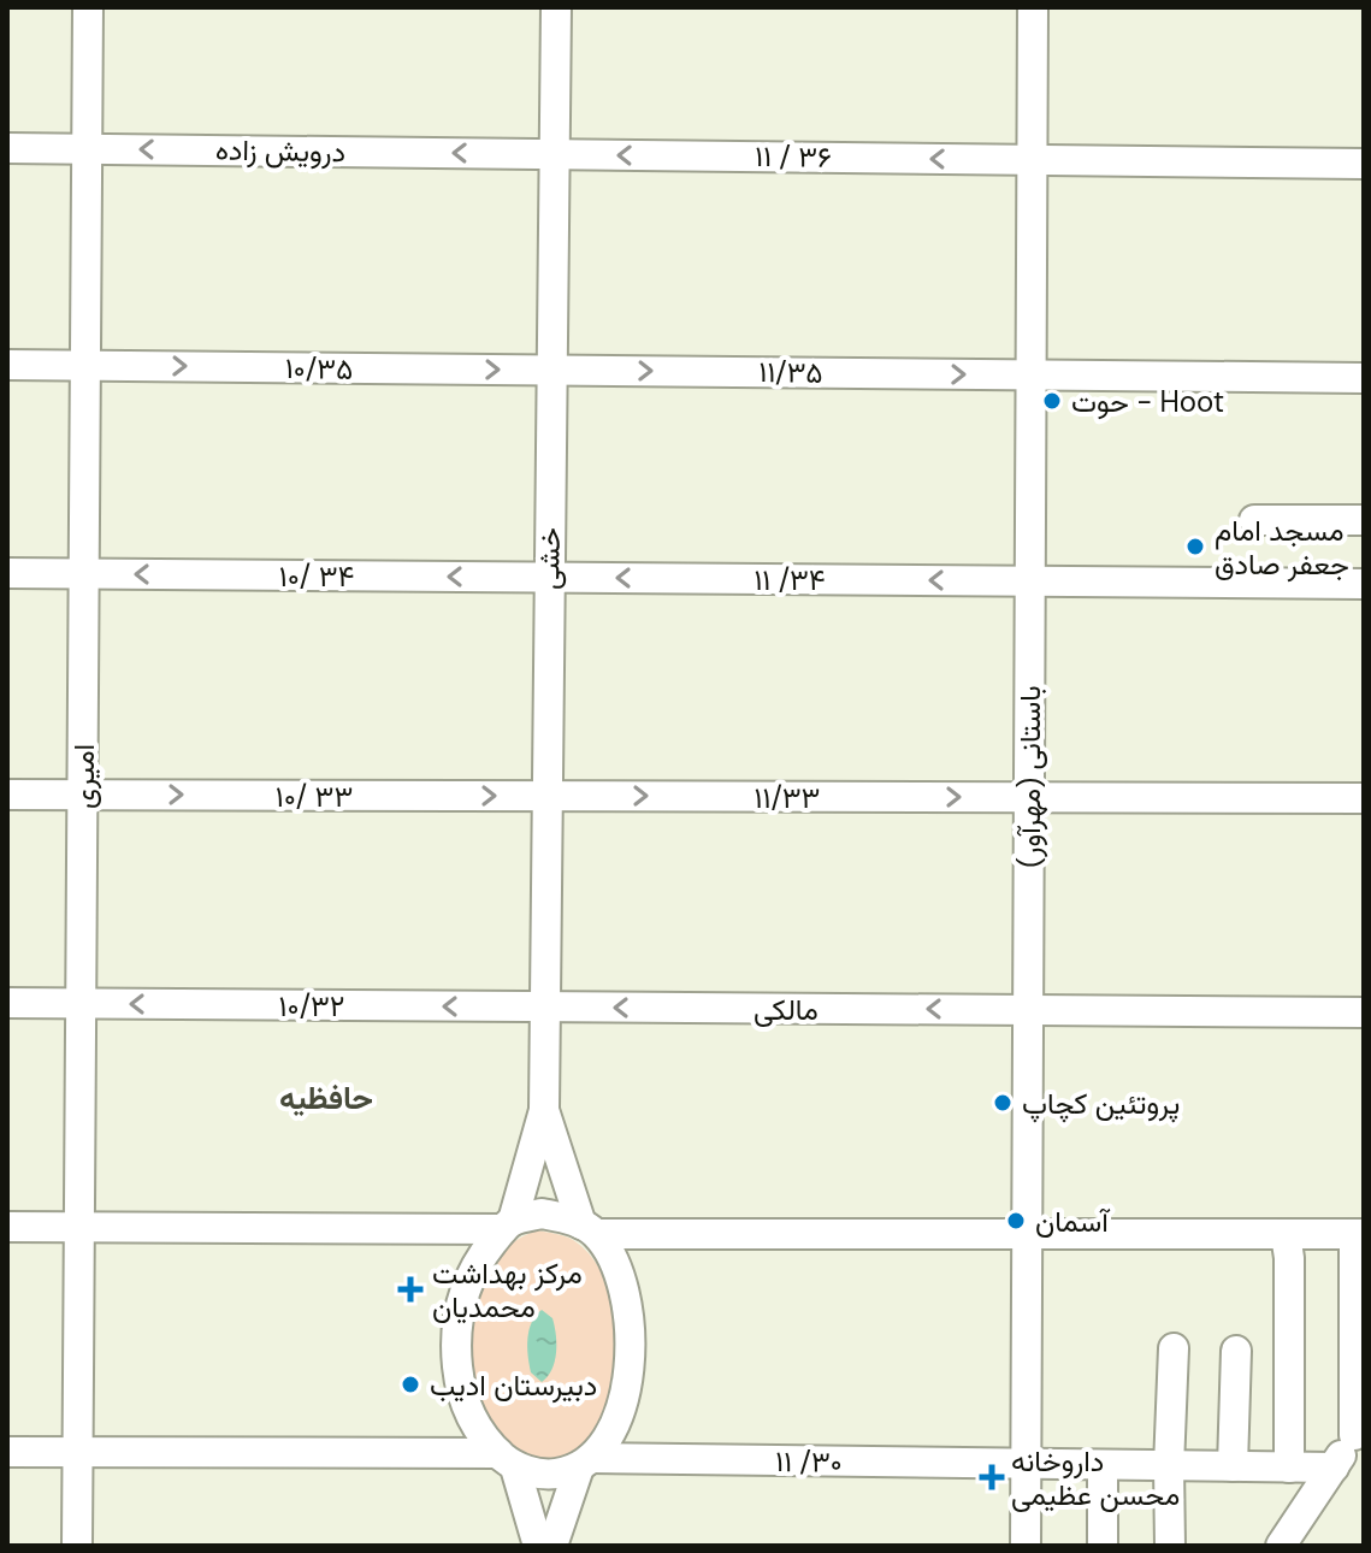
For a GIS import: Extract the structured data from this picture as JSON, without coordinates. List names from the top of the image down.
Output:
{
  "streets": {
    "street": [
      "درویش زاده",
      "۱۱ / ۳۶",
      "۱۰/۳۵",
      "۱۱/۳۵",
      "خشی",
      "۱۰/ ۳۴",
      "۱۱ /۳۴",
      "امیری",
      "باستانی (مهرآور)",
      "۱۰/ ۳۳",
      "۱۱/۳۳",
      "۱۰/۳۲",
      "مالکی",
      "۱۱ /۳۰"
    ]
  },
  "crossings": [
    ["درویش زاده", "۱۱ / ۳۶"],
    ["درویش زاده", "خشی"],
    ["درویش زاده", "امیری"],
    ["۱۱ / ۳۶", "خشی"],
    ["۱۱ / ۳۶", "باستانی (مهرآور)"],
    ["۱۰/۳۵", "۱۱/۳۵"],
    ["۱۰/۳۵", "خشی"],
    ["۱۰/۳۵", "امیری"],
    ["۱۱/۳۵", "خشی"],
    ["۱۱/۳۵", "باستانی (مهرآور)"],
    ["خشی", "۱۰/ ۳۴"],
    ["خشی", "۱۱ /۳۴"],
    ["خشی", "۱۰/ ۳۳"],
    ["خشی", "۱۱/۳۳"],
    ["خشی", "۱۰/۳۲"],
    ["خشی", "مالکی"],
    ["خشی", "۱۱ /۳۰"],
    ["۱۰/ ۳۴", "۱۱ /۳۴"],
    ["۱۰/ ۳۴", "امیری"],
    ["۱۱ /۳۴", "باستانی (مهرآور)"],
    ["امیری", "۱۰/ ۳۳"],
    ["امیری", "۱۰/۳۲"],
    ["باستانی (مهرآور)", "۱۱/۳۳"],
    ["باستانی (مهرآور)", "مالکی"],
    ["باستانی (مهرآور)", "۱۱ /۳۰"],
    ["۱۰/ ۳۳", "۱۱/۳۳"],
    ["۱۰/۳۲", "مالکی"]
  ],
  "one_way": [
    "درویش زاده",
    "۱۱ / ۳۶",
    "۱۰/۳۵",
    "۱۱/۳۵",
    "۱۰/ ۳۴",
    "۱۱ /۳۴",
    "۱۰/ ۳۳",
    "۱۱/۳۳"
  ],
  "districts": ["حافظیه"],
  "places": {
    "other": [
      "حوت - Hoot",
      "مسجد امام جعفر صادق",
      "پروتئین کچاپ",
      "آسمان",
      "دبیرستان ادیب"
    ],
    "health": ["مرکز بهداشت محمدیان", "داروخانه محسن عظیمی"]
  }
}
